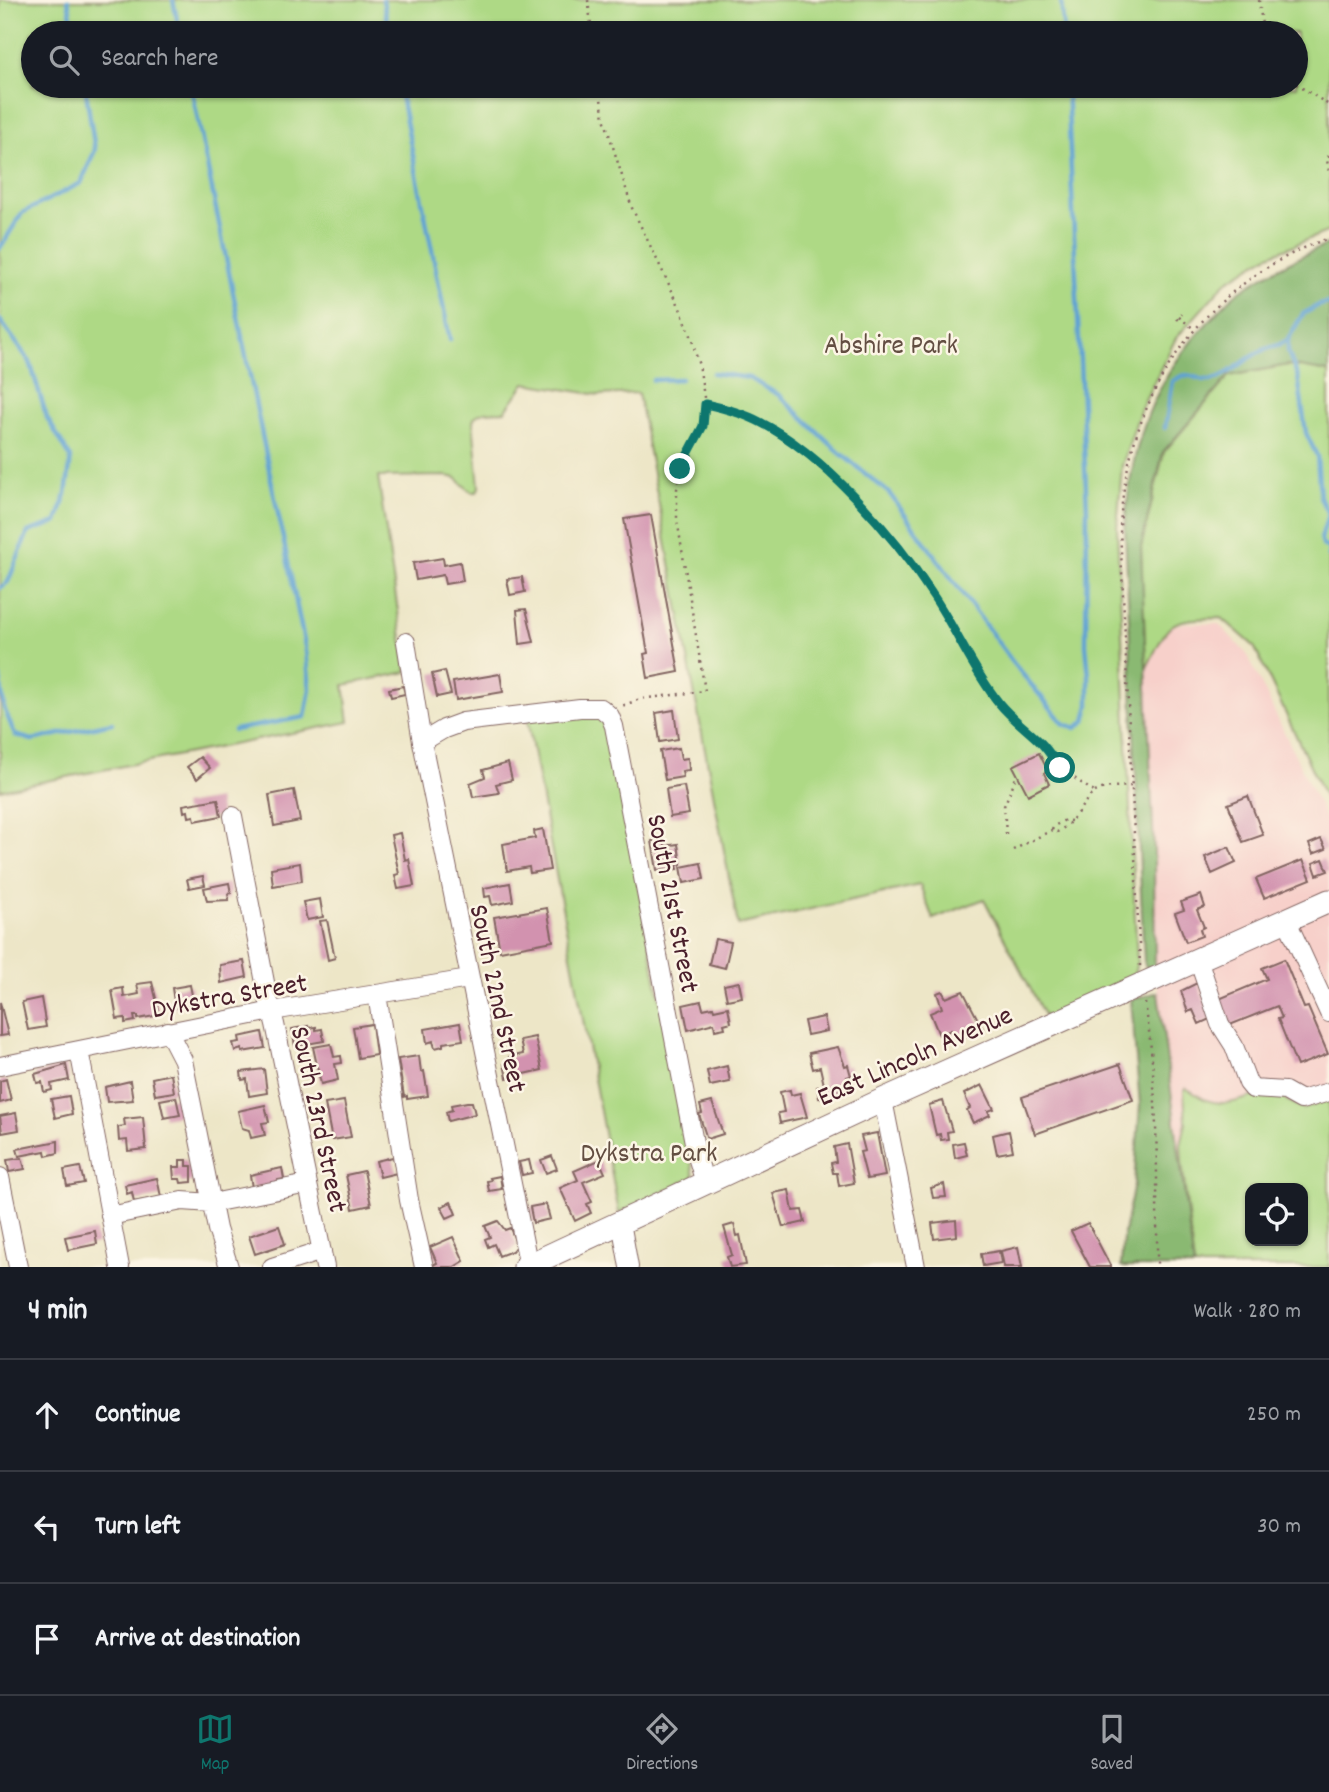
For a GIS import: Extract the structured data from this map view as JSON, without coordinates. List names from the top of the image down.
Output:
{
  "streets": {
    "main road": ["East Lincoln Avenue"],
    "street": [
      "South 21st Street",
      "Dykstra Street",
      "South 22nd Street",
      "South 23rd Street"
    ]
  },
  "crossings": [
    ["South 21st Street", "East Lincoln Avenue"],
    ["Dykstra Street", "South 22nd Street"],
    ["Dykstra Street", "South 23rd Street"],
    ["South 22nd Street", "East Lincoln Avenue"]
  ],
  "parks": ["Abshire Park", "Dykstra Park"],
  "page": {
    "search": "Search here",
    "heading": ["4 min", "Walk · 280 m"],
    "list": [
      ["Continue", "250 m"],
      ["Turn left", "30 m"],
      "Arrive at destination"
    ],
    "nav": ["Map", "Directions", "Saved"]
  }
}
